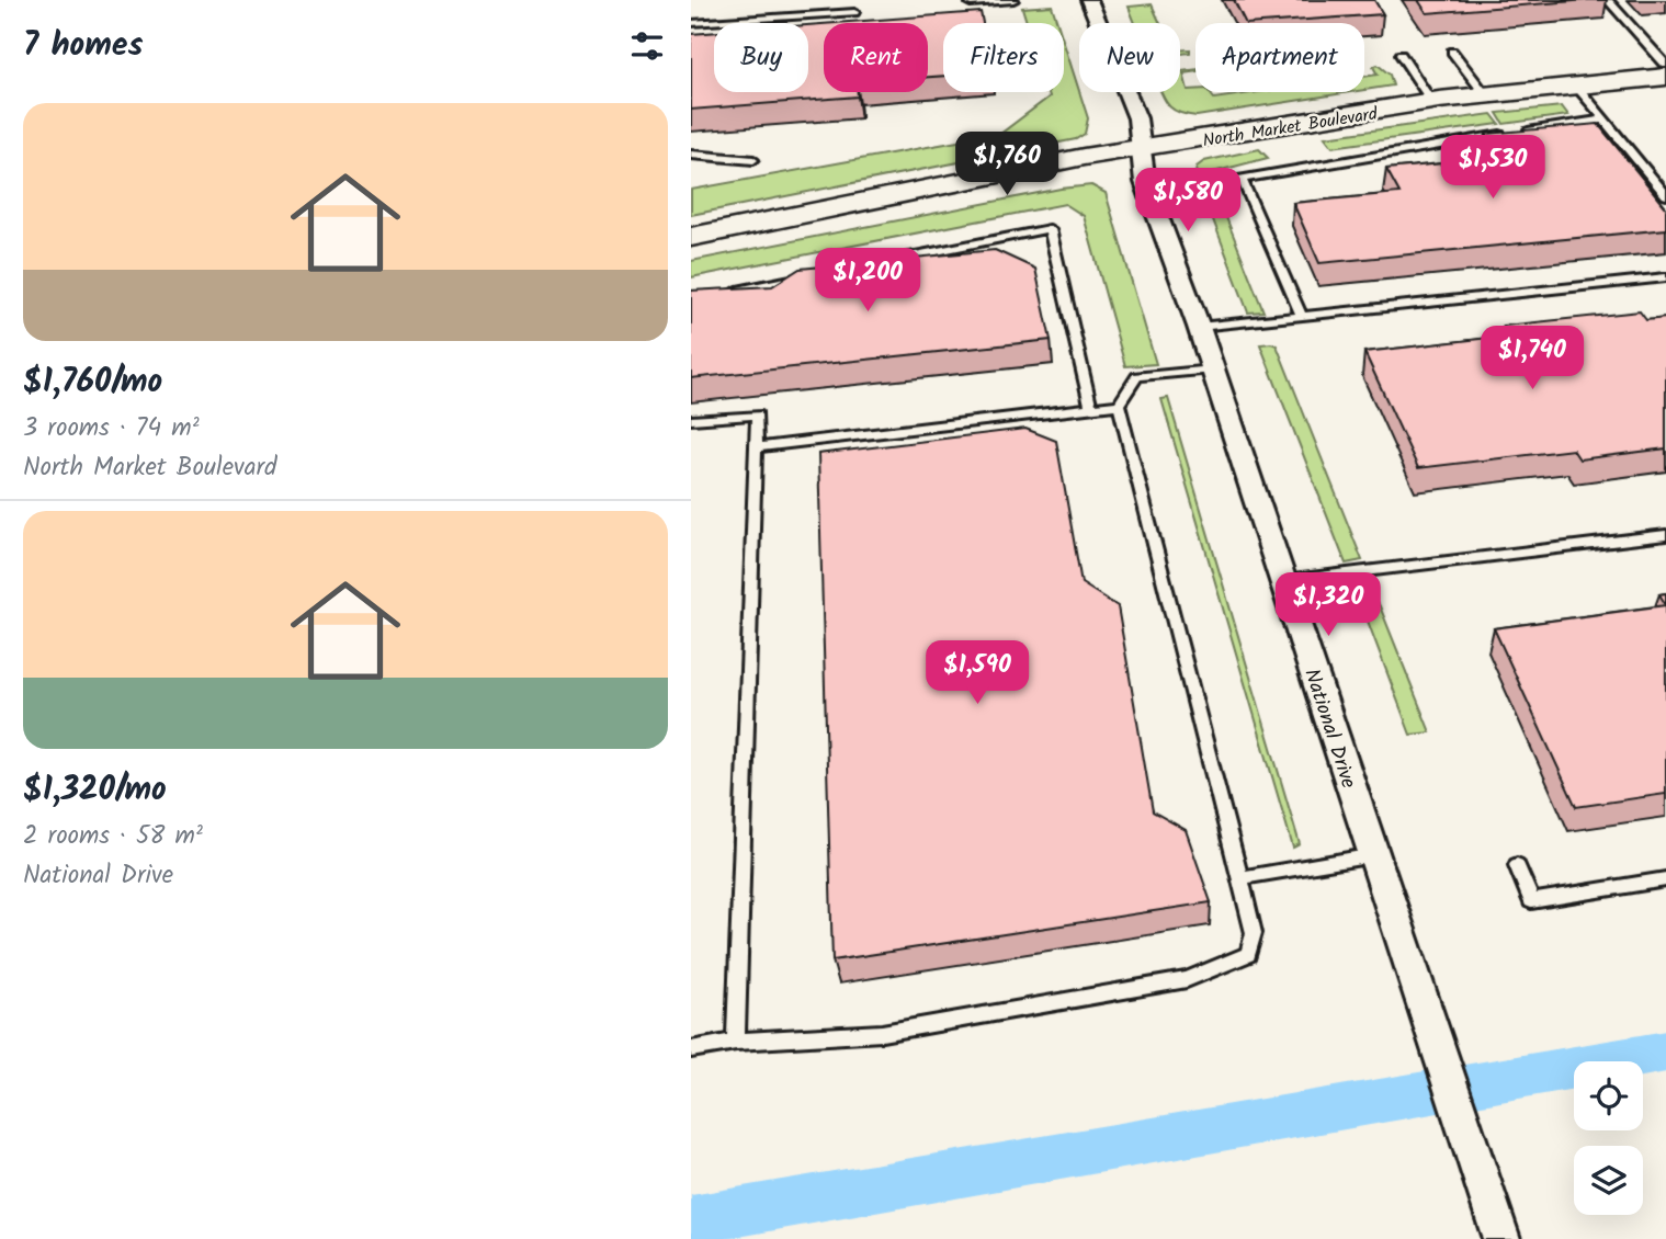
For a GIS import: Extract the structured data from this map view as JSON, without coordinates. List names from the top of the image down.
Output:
{
  "streets": {
    "main road": ["North Market Boulevard"],
    "street": ["National Drive"]
  },
  "crossings": [
    ["North Market Boulevard", "National Drive"]
  ],
  "page": {
    "heading": "7 homes",
    "chip": [
      "Buy",
      "Rent",
      "Filters",
      "New",
      "Apartment"
    ],
    "list": [
      {
        "name": "$1,760/mo",
        "note": "3 rooms · 74 m² · North Market Boulevard"
      },
      {
        "name": "$1,320/mo",
        "note": "2 rooms · 58 m² · National Drive"
      }
    ],
    "price": [
      "$1,760",
      "$1,530",
      "$1,580",
      "$1,200",
      "$1,740",
      "$1,320",
      "$1,590"
    ]
  }
}
